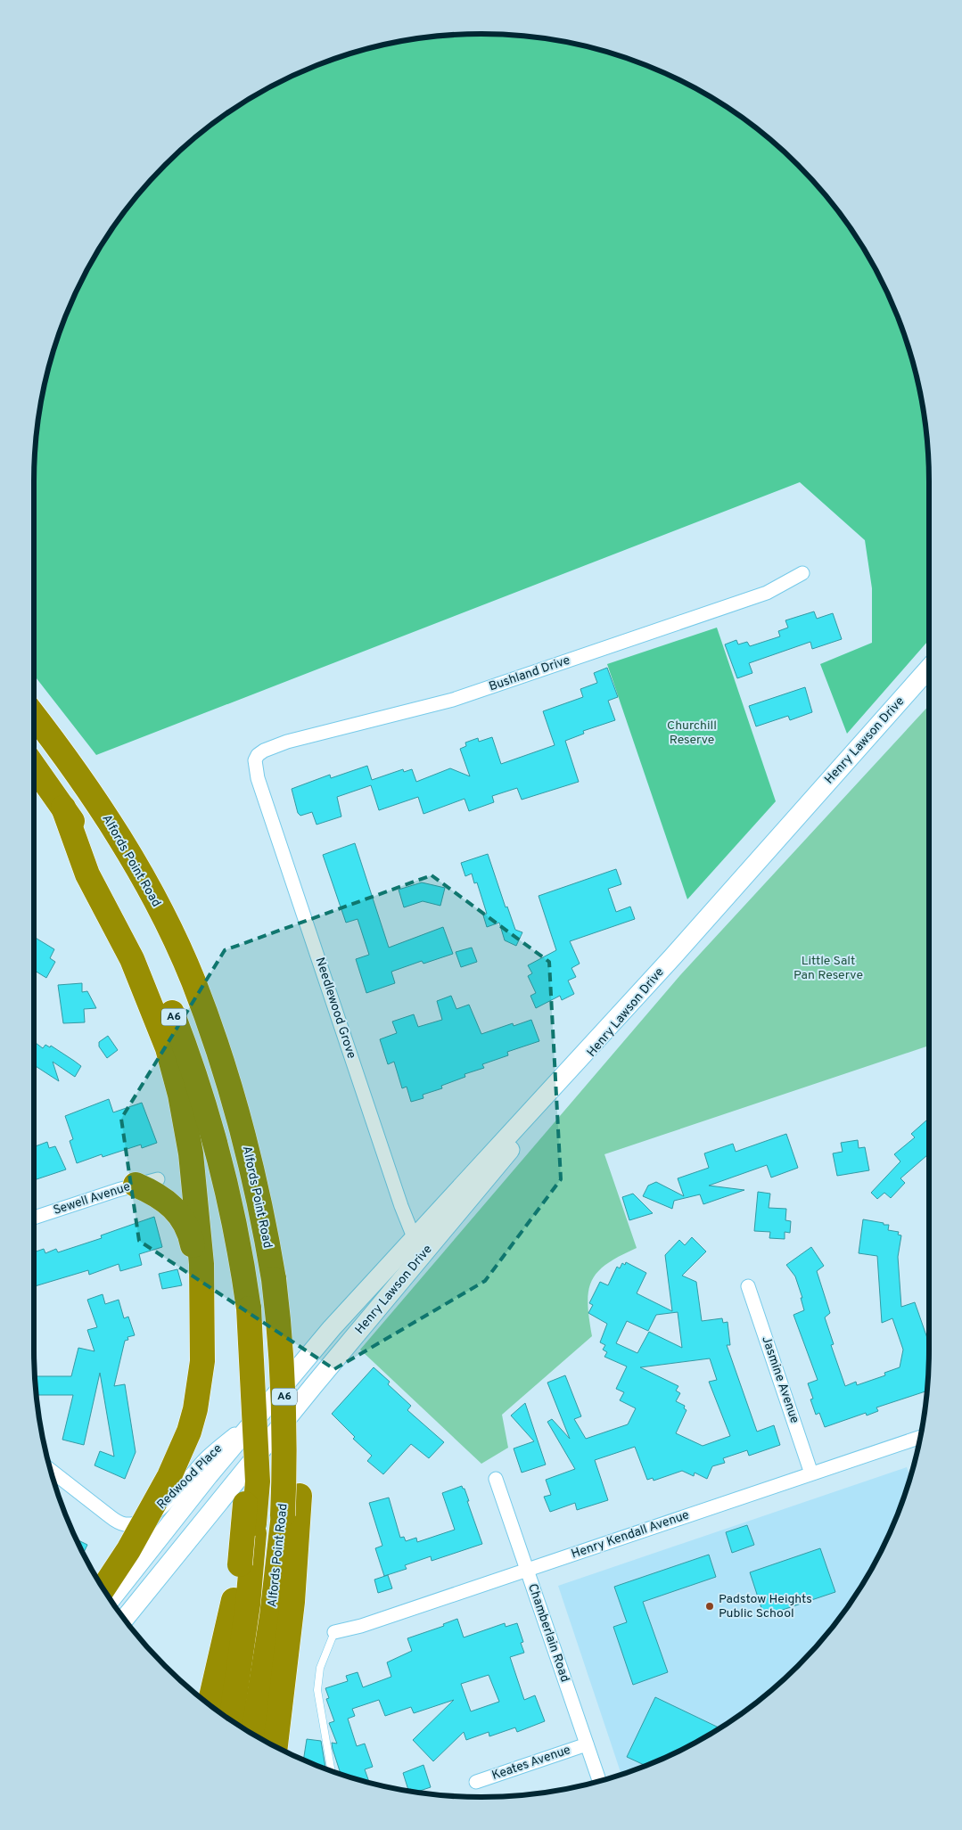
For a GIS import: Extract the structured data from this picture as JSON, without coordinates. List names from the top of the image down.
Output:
{
  "streets": {
    "highway": ["Alfords Point Road", "A6"],
    "main road": ["Henry Lawson Drive"],
    "street": [
      "Bushland Drive",
      "Needlewood Grove",
      "Sewell Avenue",
      "Jasmine Avenue",
      "Redwood Place",
      "Henry Kendall Avenue",
      "Chamberlain Road",
      "Keates Avenue"
    ]
  },
  "crossings": [
    ["Bushland Drive", "Needlewood Grove"],
    ["Henry Lawson Drive", "Needlewood Grove"],
    ["Henry Lawson Drive", "Redwood Place"],
    ["Alfords Point Road", "A6"],
    ["A6", "Redwood Place"],
    ["Jasmine Avenue", "Henry Kendall Avenue"],
    ["Henry Kendall Avenue", "Chamberlain Road"],
    ["Chamberlain Road", "Keates Avenue"]
  ],
  "parks": ["Churchill Reserve", "Little Salt Pan Reserve"],
  "places": ["Padstow Heights Public School"]
}
